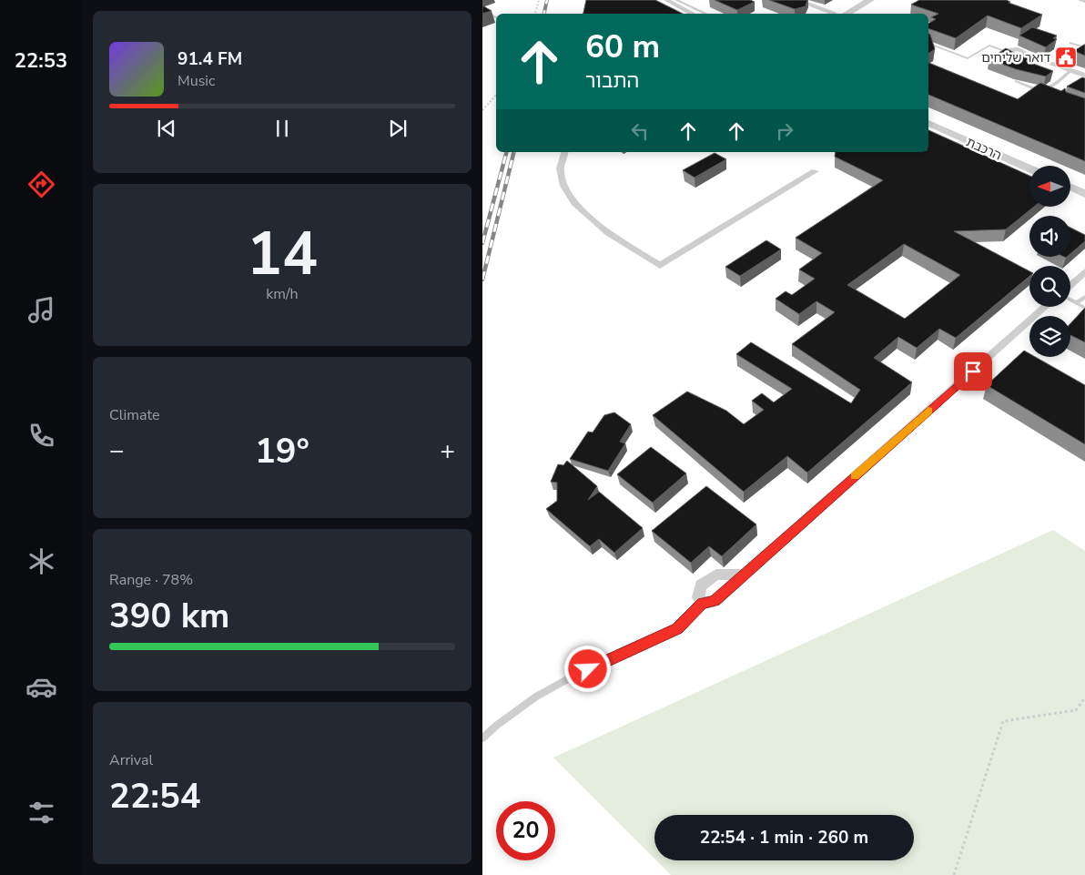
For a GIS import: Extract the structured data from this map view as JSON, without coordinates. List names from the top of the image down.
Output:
{
  "streets": {
    "street": ["הרכבת"]
  },
  "places": {
    "public building": ["דואר שליחים"]
  },
  "north": "left",
  "page": {
    "tabs": "22:53",
    "turn": ["60 m", "התבור"],
    "song": ["91.4 FM", "Music"],
    "tile": [
      ["14", "km/h"],
      "Climate",
      ["Range · 78%", "390 km"],
      ["Arrival", "22:54"]
    ],
    "heat": ["−", "19°", "+"],
    "limit": "20",
    "trip": "22:54 · 1 min · 260 m"
  }
}
